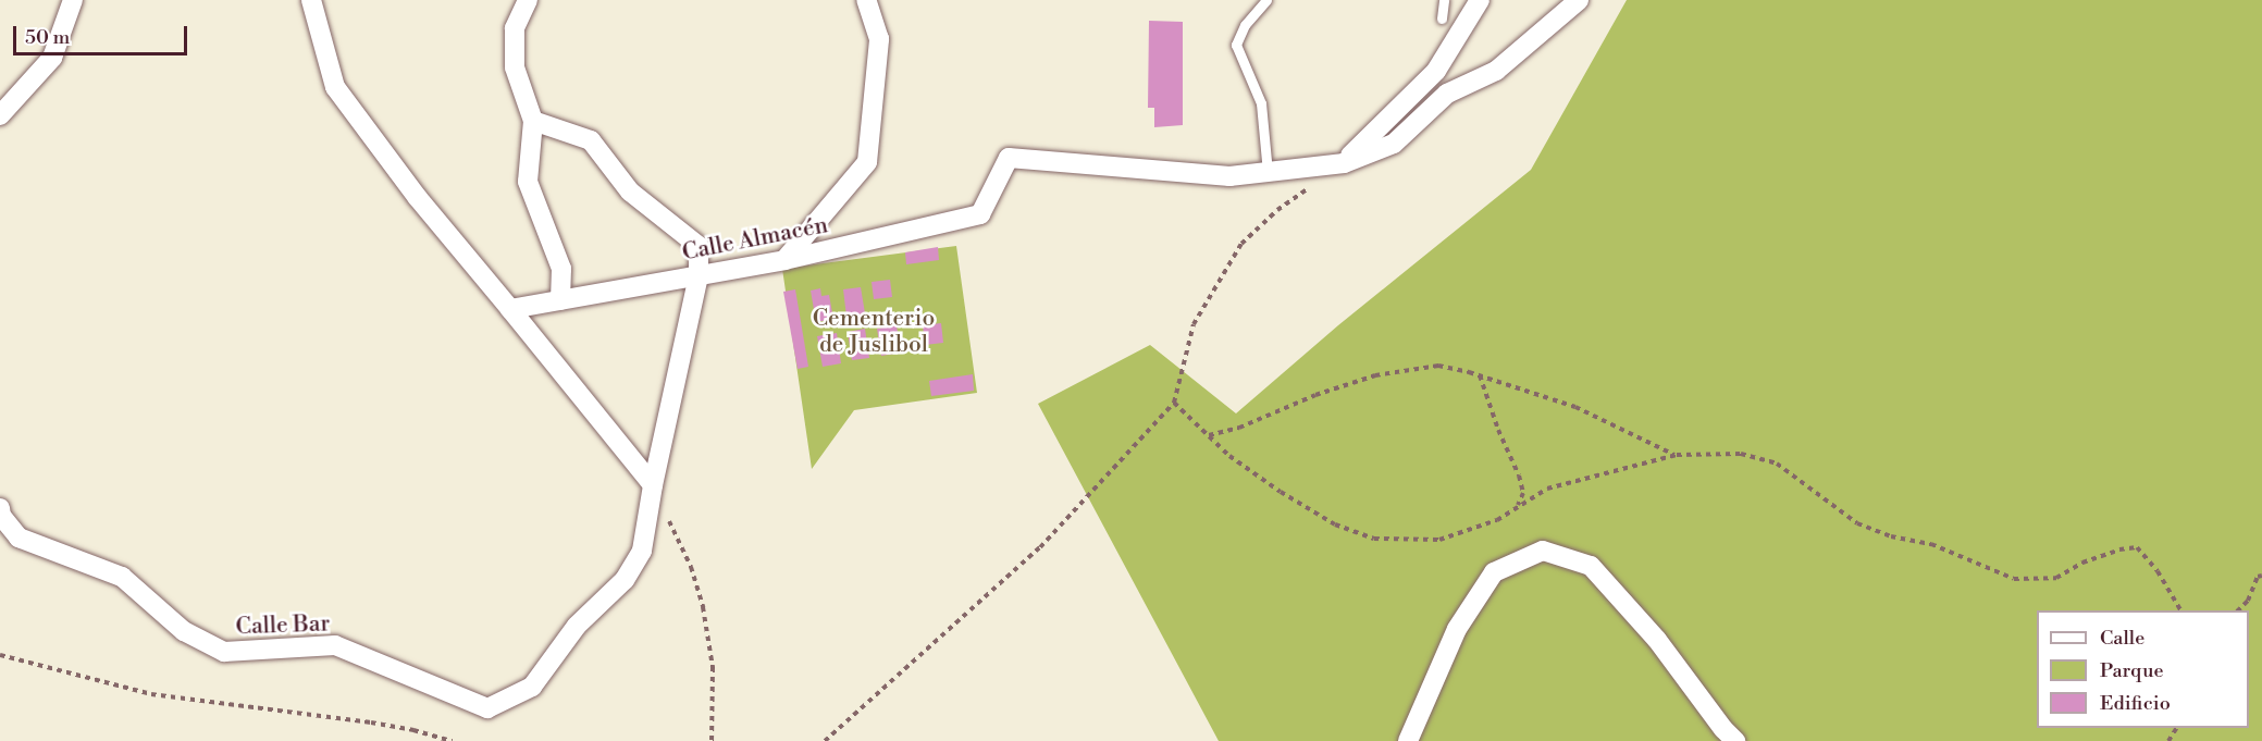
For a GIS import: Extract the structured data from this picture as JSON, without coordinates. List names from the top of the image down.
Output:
{
  "streets": {
    "street": ["Calle Almacén", "Calle Bar"]
  },
  "parks": ["Cementerio de Juslibol"],
  "legend": ["Calle", "Parque", "Edificio"],
  "scale_bar": "50 m"
}
